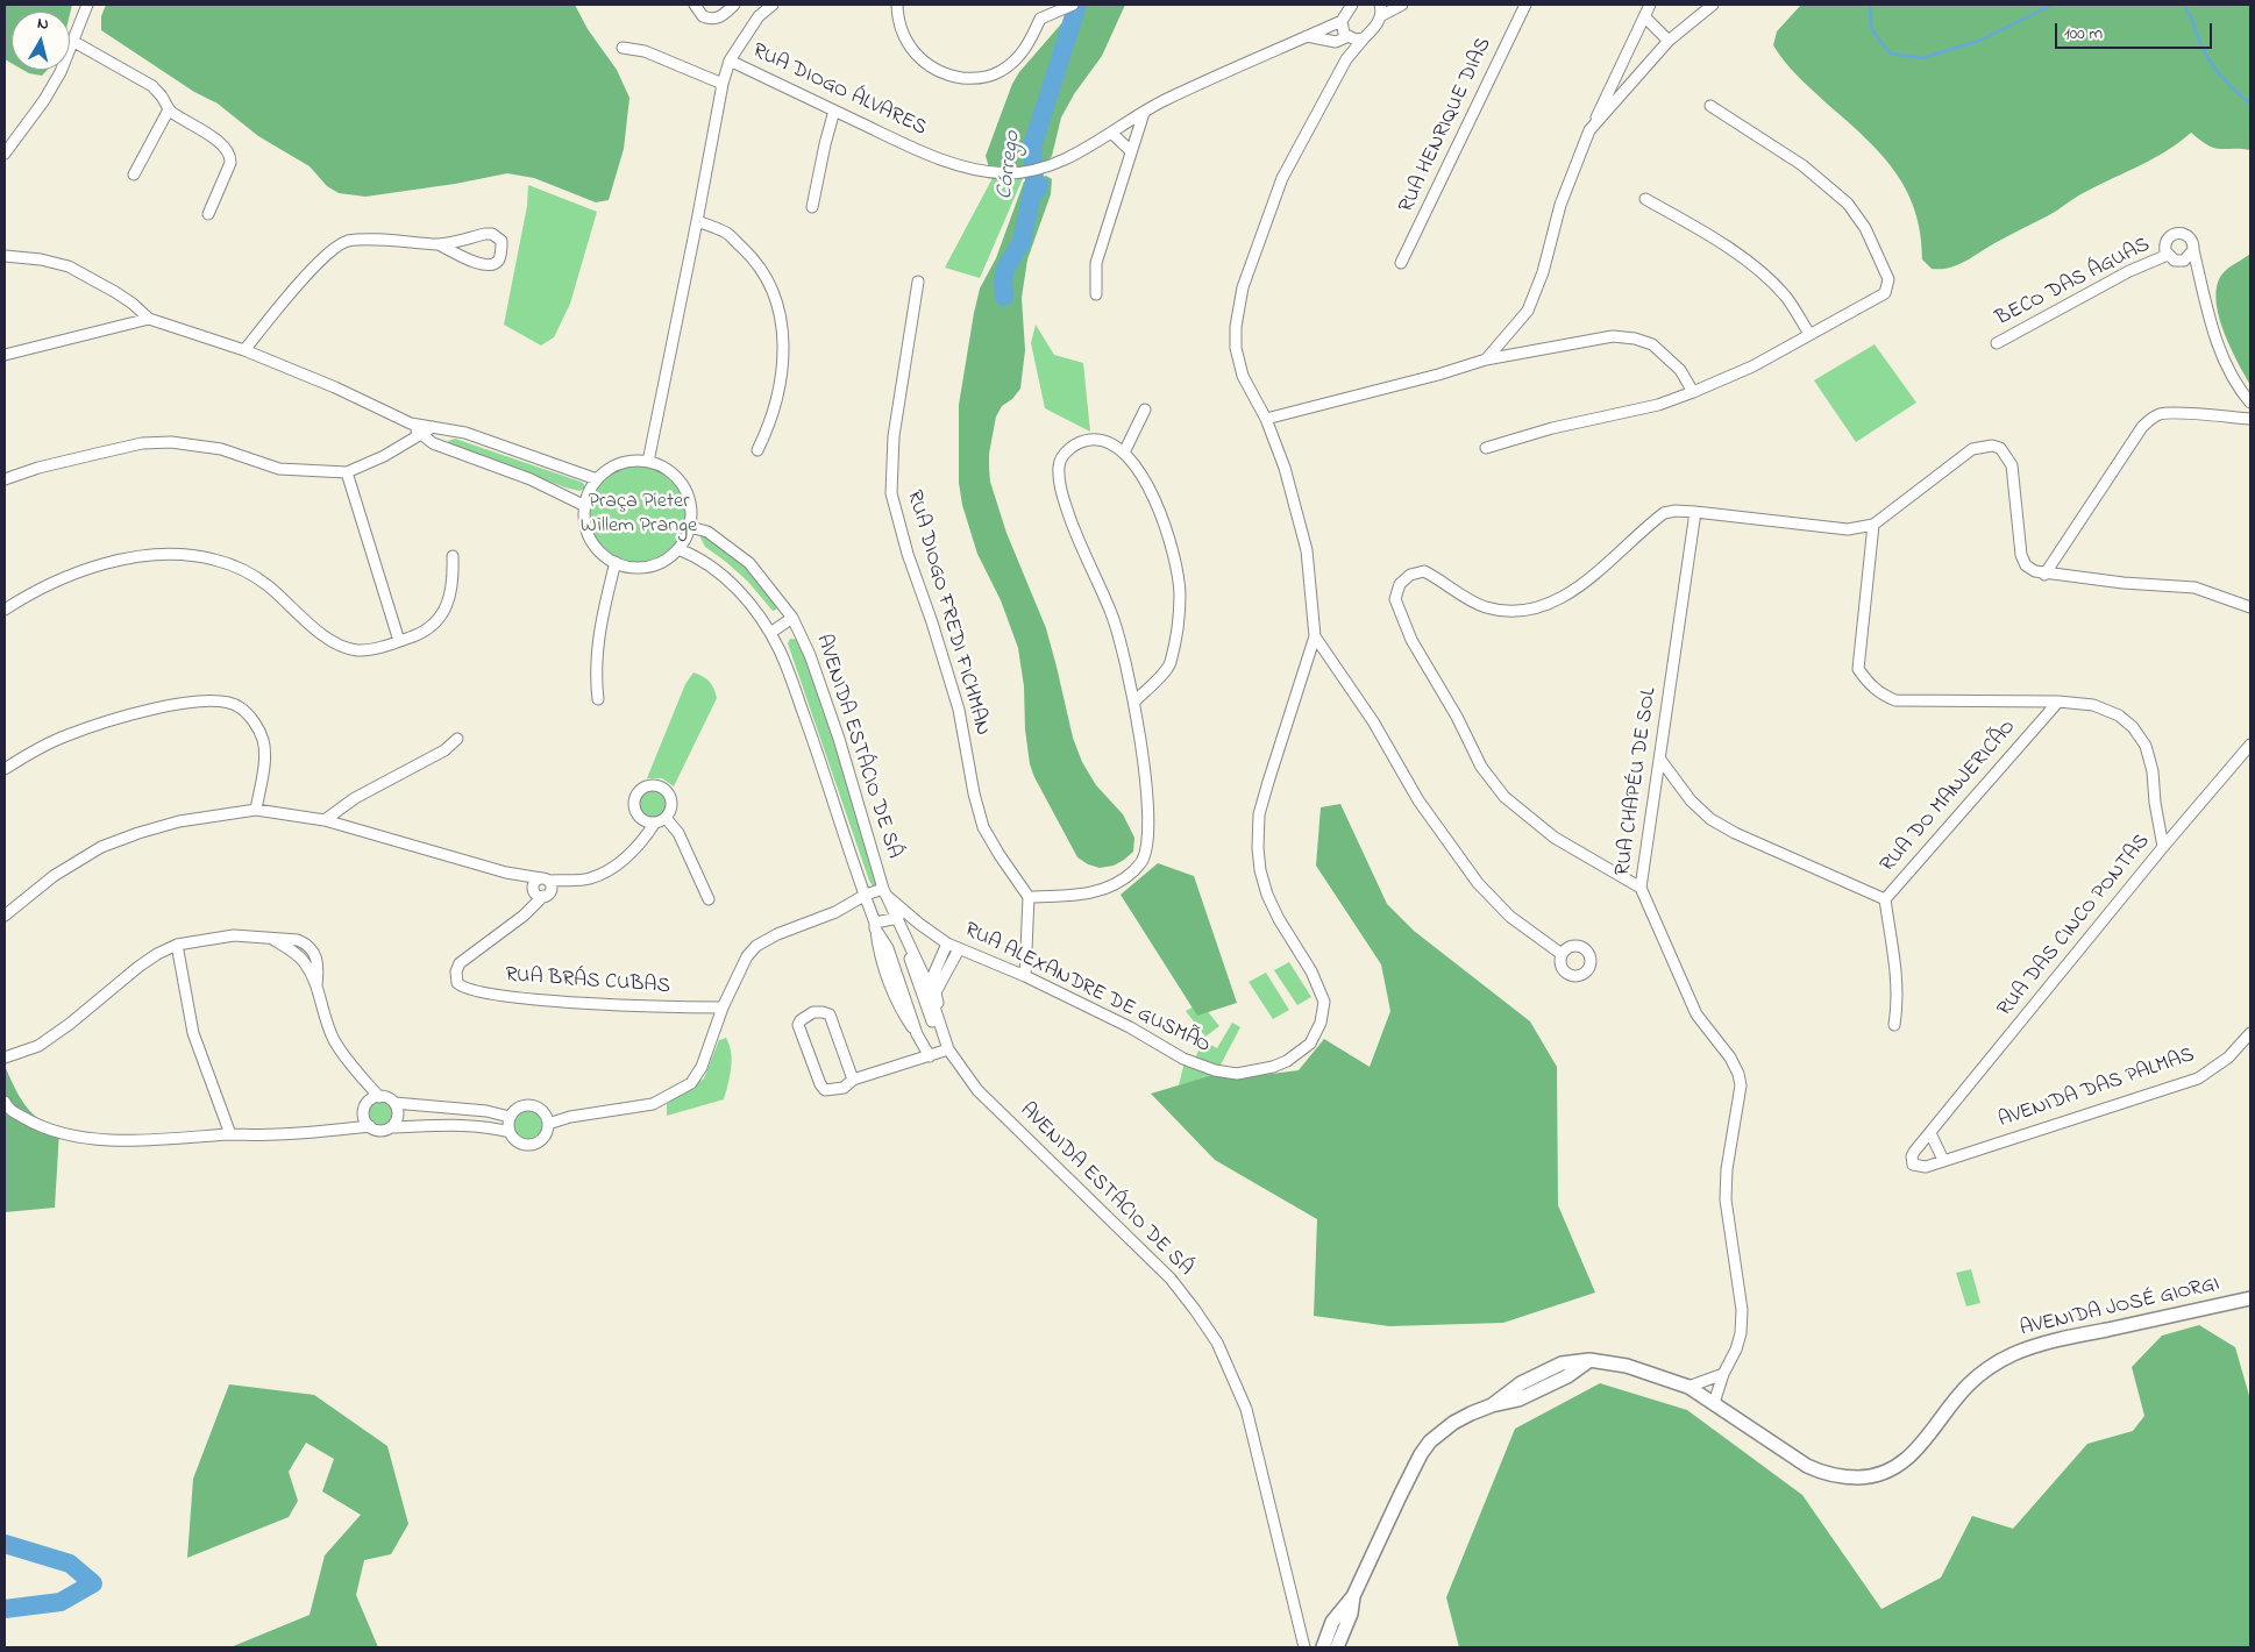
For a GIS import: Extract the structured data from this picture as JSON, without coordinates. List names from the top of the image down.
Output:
{
  "streets": {
    "street": [
      "RUA DIOGO ÁLVARES",
      "RUA HENRIQUE DIAS",
      "BECO DAS ÁGUAS",
      "RUA DIOGO FREDI FICHMAN",
      "AVENIDA ESTÁCIO DE SÁ",
      "RUA CHAPÉU DE SOL",
      "RUA DO MANJERICÃO",
      "RUA DAS CINCO PONTAS",
      "RUA BRÁS CUBAS",
      "RUA ALEXANDRE DE GUSMÃO",
      "AVENIDA DAS PALMAS",
      "AVENIDA JOSÉ GIORGI"
    ]
  },
  "crossings": [
    ["RUA DIOGO ÁLVARES", "AVENIDA ESTÁCIO DE SÁ"],
    ["RUA DIOGO ÁLVARES", "RUA ALEXANDRE DE GUSMÃO"],
    ["AVENIDA ESTÁCIO DE SÁ", "RUA ALEXANDRE DE GUSMÃO"],
    ["RUA CHAPÉU DE SOL", "RUA DO MANJERICÃO"],
    ["RUA CHAPÉU DE SOL", "AVENIDA JOSÉ GIORGI"],
    ["RUA DAS CINCO PONTAS", "AVENIDA DAS PALMAS"]
  ],
  "water": ["Córrego"],
  "parks": ["Praça Pieter Willem Prange"],
  "scale_bar": "100 m",
  "north": "top"
}
